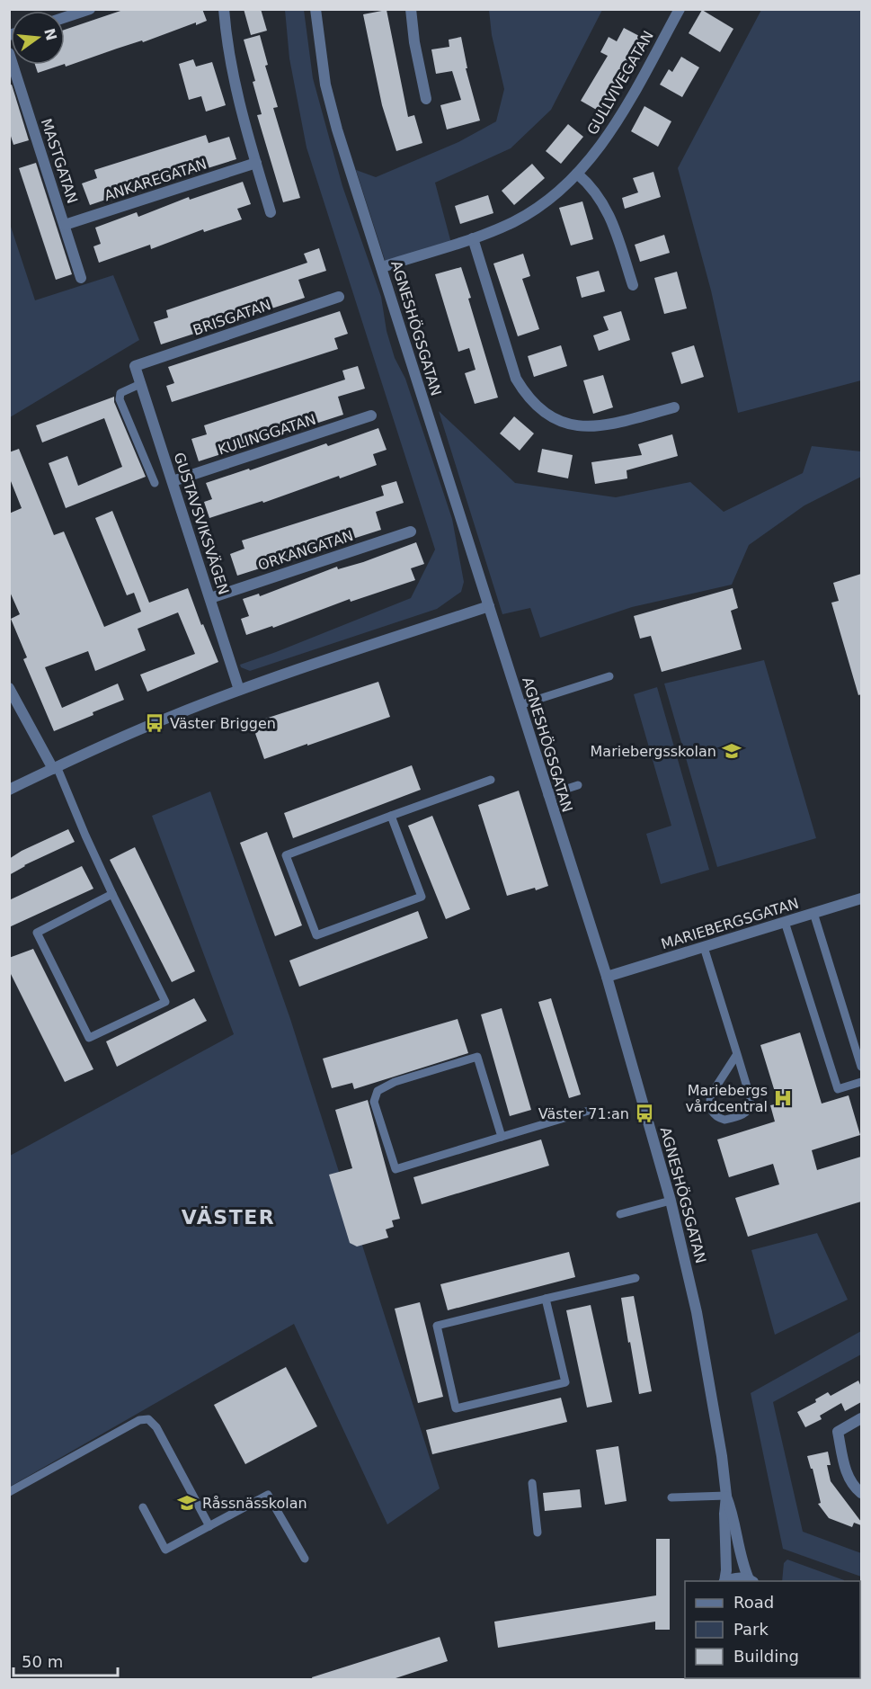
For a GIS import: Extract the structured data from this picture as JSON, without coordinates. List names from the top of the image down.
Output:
{
  "streets": {
    "street": [
      "GULLVIVEGATAN",
      "MASTGATAN",
      "ANKAREGATAN",
      "BRISGATAN",
      "AGNESHÖGSGATAN",
      "KULINGGATAN",
      "GUSTAVSVIKSVÄGEN",
      "ORKANGATAN",
      "MARIEBERGSGATAN"
    ]
  },
  "crossings": [
    ["GULLVIVEGATAN", "AGNESHÖGSGATAN"],
    ["MASTGATAN", "ANKAREGATAN"],
    ["BRISGATAN", "GUSTAVSVIKSVÄGEN"],
    ["AGNESHÖGSGATAN", "MARIEBERGSGATAN"],
    ["KULINGGATAN", "GUSTAVSVIKSVÄGEN"],
    ["GUSTAVSVIKSVÄGEN", "ORKANGATAN"]
  ],
  "districts": ["VÄSTER"],
  "places": {
    "bus stop": ["Väster Briggen", "Väster 71:an"],
    "school or university": ["Mariebergsskolan", "Råssnässkolan"],
    "hospital": ["Mariebergs vårdcentral"]
  },
  "legend": ["Road", "Park", "Building"],
  "scale_bar": "50 m",
  "north": "right"
}
